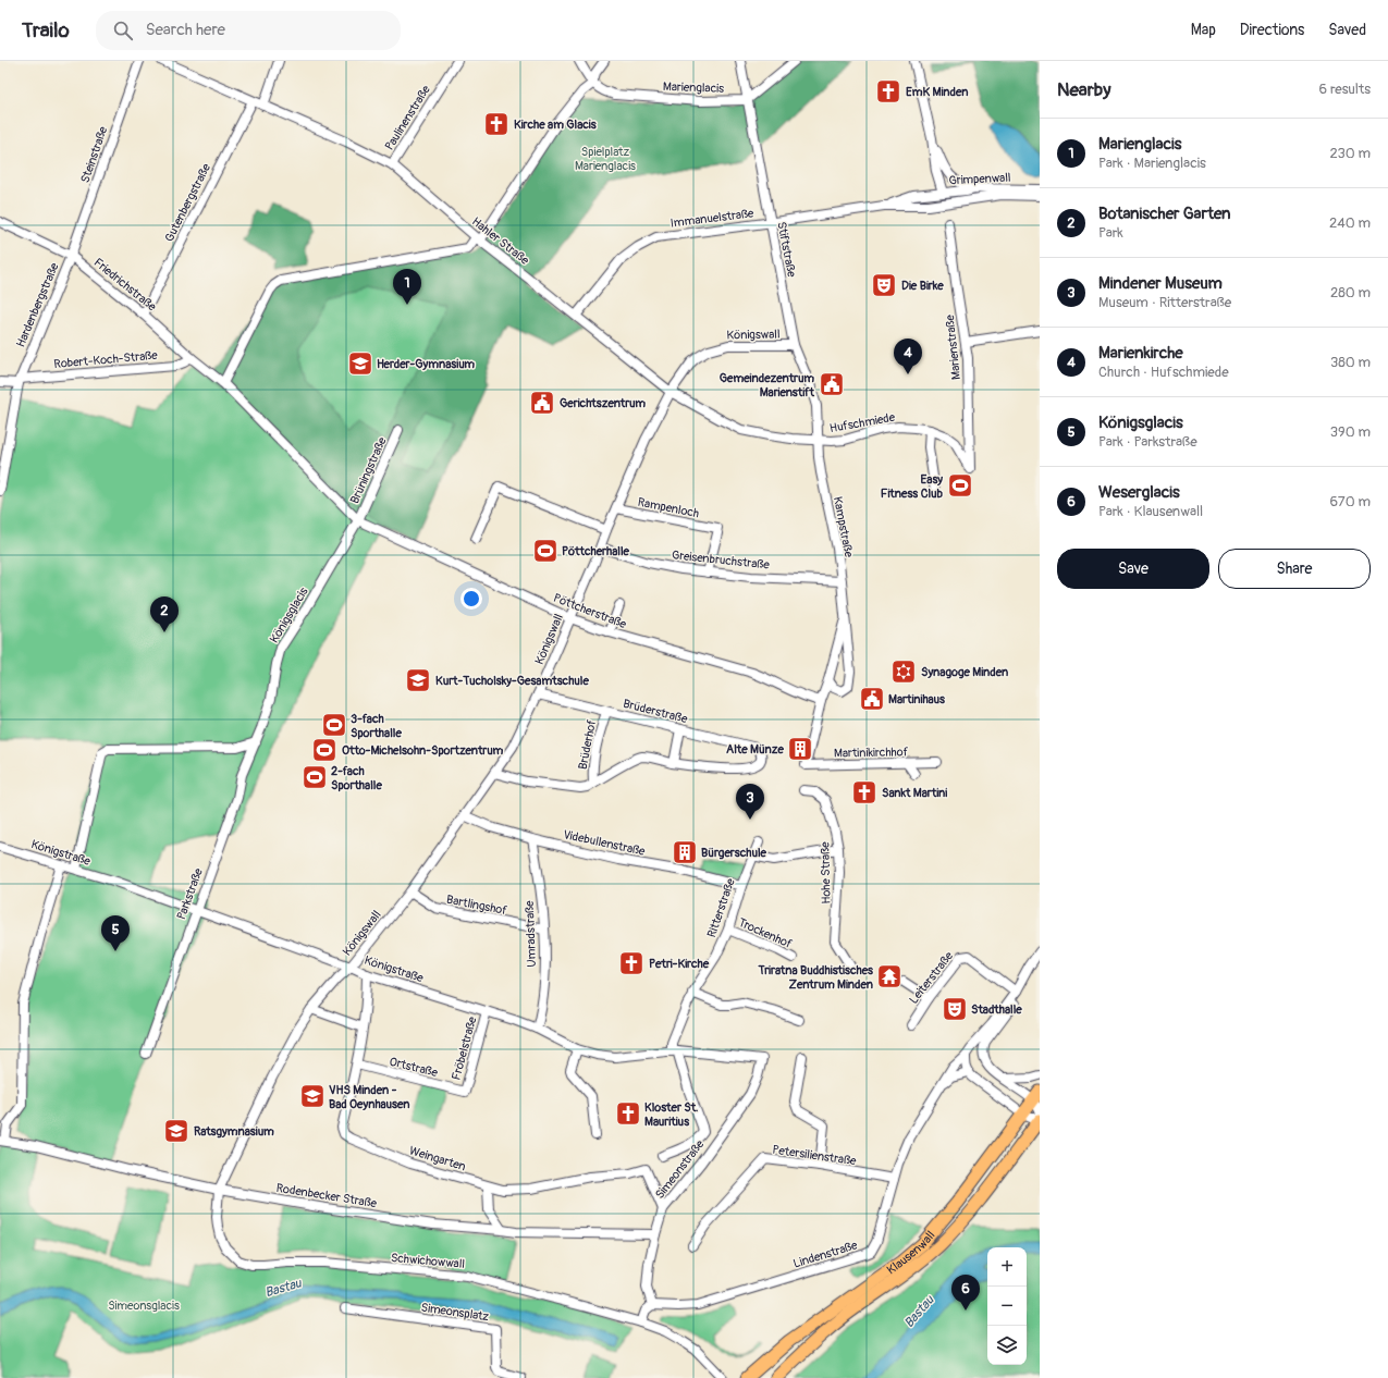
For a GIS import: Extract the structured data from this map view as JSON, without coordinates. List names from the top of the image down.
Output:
{
  "streets": {
    "main road": ["Klausenwall"],
    "street": [
      "Marienglacis",
      "Paulinenstraße",
      "Steinstraße",
      "Grimpenwall",
      "Gutenbergstraße",
      "Immanuelstraße",
      "Hahler Straße",
      "Stiftstraße",
      "Friedrichstraße",
      "Hardenbergstraße",
      "Königswall",
      "Marienstraße",
      "Robert-Koch-Straße",
      "Hufschmiede",
      "Brüningstraße",
      "Rampenloch",
      "Kampstraße",
      "Greisenbruchstraße",
      "Pöttcherstraße",
      "Königsglacis",
      "Brüderstraße",
      "Brüderhof",
      "Martinikirchhof",
      "Videbullenstraße",
      "Königstraße",
      "Hohe Straße",
      "Parkstraße",
      "Bartlingshof",
      "Ritterstraße",
      "Trockenhof",
      "Umradstraße",
      "Leiterstraße",
      "Fröbelstraße",
      "Ortstraße",
      "Petersilienstraße",
      "Weingarten",
      "Simeonstraße",
      "Rodenbecker Straße",
      "Lindenstraße",
      "Schwichowwall",
      "Simeonsplatz"
    ]
  },
  "crossings": [
    ["Marienglacis", "Stiftstraße"],
    ["Paulinenstraße", "Hahler Straße"],
    ["Steinstraße", "Friedrichstraße"],
    ["Steinstraße", "Hardenbergstraße"],
    ["Grimpenwall", "Immanuelstraße"],
    ["Gutenbergstraße", "Hahler Straße"],
    ["Gutenbergstraße", "Friedrichstraße"],
    ["Immanuelstraße", "Hahler Straße"],
    ["Immanuelstraße", "Stiftstraße"],
    ["Hahler Straße", "Stiftstraße"],
    ["Hahler Straße", "Königswall"],
    ["Hahler Straße", "Hufschmiede"],
    ["Hahler Straße", "Kampstraße"],
    ["Stiftstraße", "Königswall"],
    ["Stiftstraße", "Hufschmiede"],
    ["Stiftstraße", "Kampstraße"],
    ["Friedrichstraße", "Hardenbergstraße"],
    ["Friedrichstraße", "Robert-Koch-Straße"],
    ["Hardenbergstraße", "Robert-Koch-Straße"],
    ["Königswall", "Rampenloch"],
    ["Königswall", "Greisenbruchstraße"],
    ["Königswall", "Pöttcherstraße"],
    ["Königswall", "Brüderstraße"],
    ["Königswall", "Videbullenstraße"],
    ["Königswall", "Königstraße"],
    ["Königswall", "Bartlingshof"],
    ["Königswall", "Rodenbecker Straße"],
    ["Königswall", "Schwichowwall"],
    ["Marienstraße", "Hufschmiede"],
    ["Hufschmiede", "Kampstraße"],
    ["Brüningstraße", "Pöttcherstraße"],
    ["Brüningstraße", "Königsglacis"],
    ["Rampenloch", "Greisenbruchstraße"],
    ["Kampstraße", "Greisenbruchstraße"],
    ["Kampstraße", "Pöttcherstraße"],
    ["Kampstraße", "Martinikirchhof"],
    ["Pöttcherstraße", "Königsglacis"],
    ["Königsglacis", "Parkstraße"],
    ["Brüderstraße", "Brüderhof"],
    ["Videbullenstraße", "Ritterstraße"],
    ["Videbullenstraße", "Umradstraße"],
    ["Königstraße", "Parkstraße"],
    ["Königstraße", "Ritterstraße"],
    ["Königstraße", "Umradstraße"],
    ["Königstraße", "Fröbelstraße"],
    ["Königstraße", "Weingarten"],
    ["Königstraße", "Simeonstraße"],
    ["Bartlingshof", "Umradstraße"],
    ["Ritterstraße", "Trockenhof"],
    ["Leiterstraße", "Lindenstraße"],
    ["Fröbelstraße", "Ortstraße"],
    ["Ortstraße", "Weingarten"],
    ["Petersilienstraße", "Lindenstraße"],
    ["Weingarten", "Simeonstraße"],
    ["Simeonstraße", "Rodenbecker Straße"],
    ["Simeonstraße", "Lindenstraße"],
    ["Rodenbecker Straße", "Schwichowwall"]
  ],
  "water": ["Bastau"],
  "parks": ["Spielplatz Marienglacis", "Simeonsglacis"],
  "places": {
    "church": [
      "EmK Minden",
      "Kirche am Glacis",
      "Sankt Martini",
      "Petri-Kirche",
      "Kloster St. Mauritius"
    ],
    "theatre": ["Die Birke", "Stadthalle"],
    "school or university": [
      "Herder-Gymnasium",
      "Kurt-Tucholsky-Gesamtschule",
      "VHS Minden - Bad Oeynhausen",
      "Ratsgymnasium"
    ],
    "public building": ["Gemeindezentrum Marienstift", "Gerichtszentrum", "Martinihaus"],
    "sports": [
      "Easy Fitness Club",
      "Pöttcherhalle",
      "3-fach Sporthalle",
      "Otto-Michelsohn-Sportzentrum",
      "2-fach Sporthalle"
    ],
    "synagogue": ["Synagoge Minden"],
    "building": ["Alte Münze", "Bürgerschule"],
    "temple": ["Triratna Buddhistisches Zentrum Minden"]
  },
  "page": {
    "header": "Trailo",
    "search": "Search here",
    "nav": ["Map", "Directions", "Saved"],
    "heading": ["Nearby", "6 results"],
    "list": [
      {
        "mark": "1",
        "name": "Marienglacis",
        "note": "Park · Marienglacis",
        "value": "230 m"
      },
      {
        "mark": "2",
        "name": "Botanischer Garten",
        "note": "Park",
        "value": "240 m"
      },
      {
        "mark": "3",
        "name": "Mindener Museum",
        "note": "Museum · Ritterstraße",
        "value": "280 m"
      },
      {
        "mark": "4",
        "name": "Marienkirche",
        "note": "Church · Hufschmiede",
        "value": "380 m"
      },
      {
        "mark": "5",
        "name": "Königsglacis",
        "note": "Park · Parkstraße",
        "value": "390 m"
      },
      {
        "mark": "6",
        "name": "Weserglacis",
        "note": "Park · Klausenwall",
        "value": "670 m"
      }
    ],
    "pins": [
      "1",
      "4",
      "2",
      "3",
      "5",
      "6"
    ],
    "buttons": ["Save", "Share"],
    "map_buttons": ["+", "−"]
  }
}
